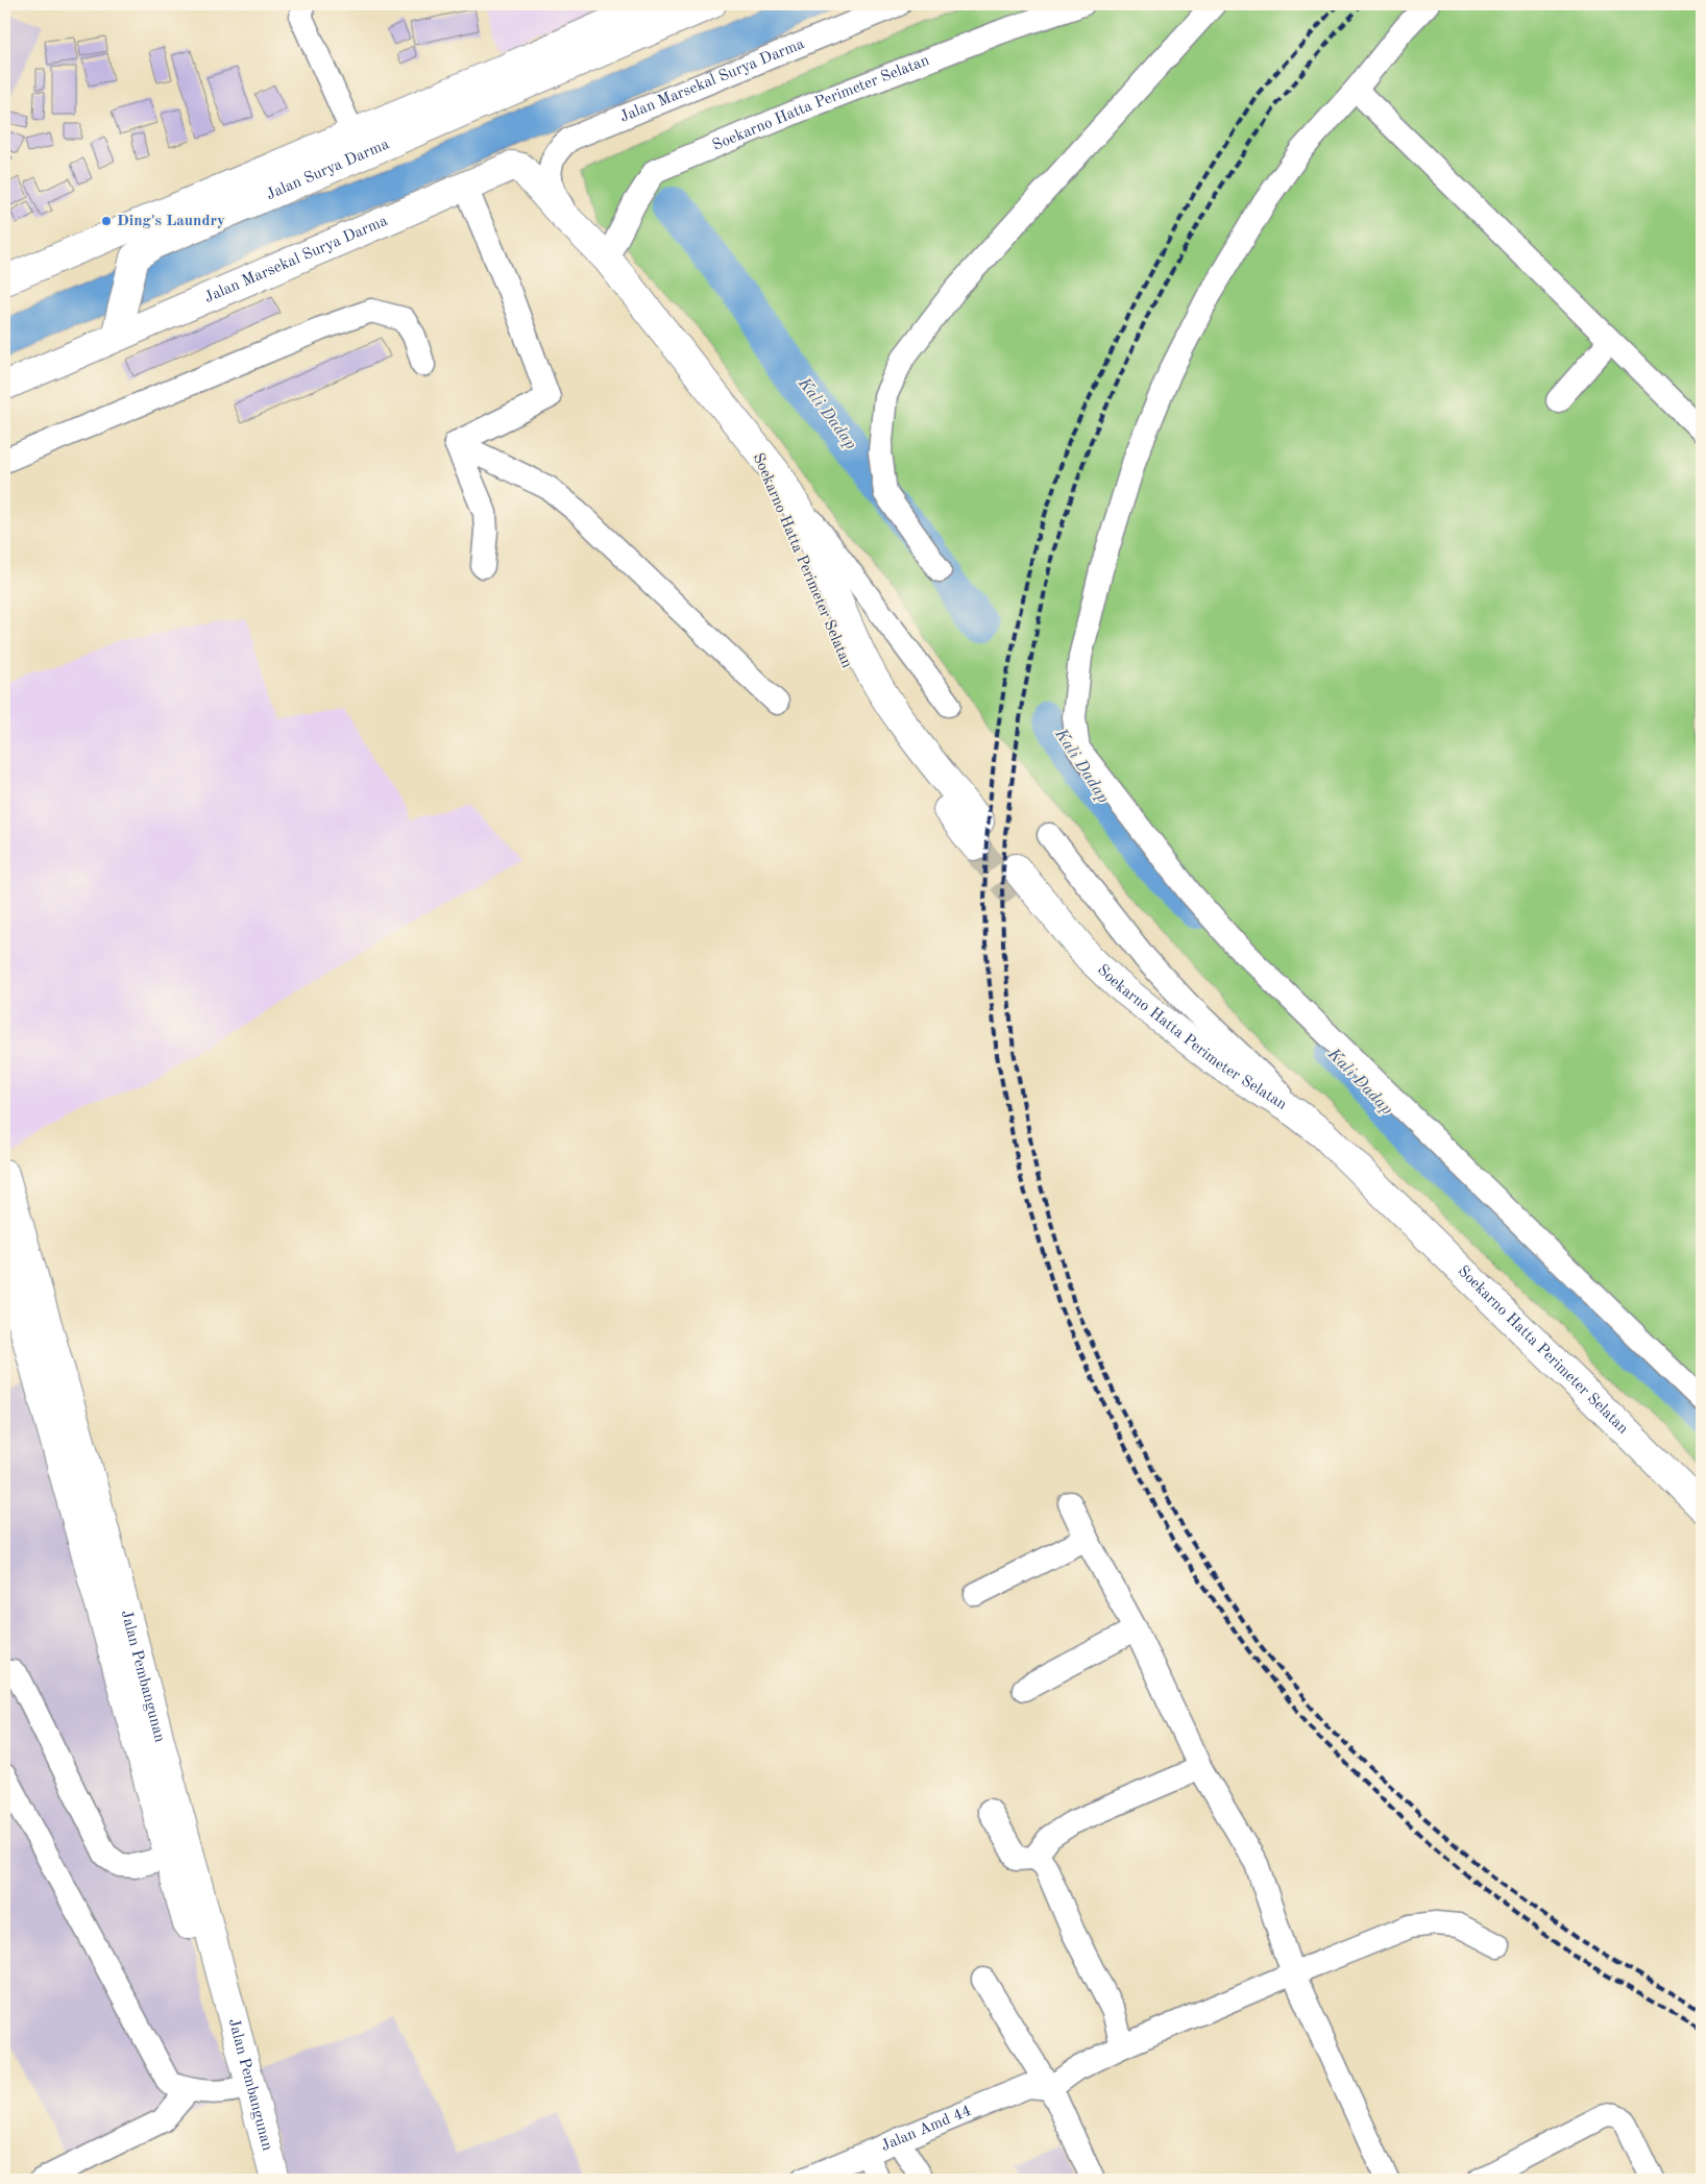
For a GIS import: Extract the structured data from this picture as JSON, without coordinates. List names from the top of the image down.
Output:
{
  "streets": {
    "main road": [
      "Jalan Marsekal Surya Darma",
      "Soekarno Hatta Perimeter Selatan",
      "Jalan Surya Darma",
      "Jalan Pembangunan"
    ],
    "street": ["Jalan Amd 44"]
  },
  "crossings": [
    ["Jalan Marsekal Surya Darma", "Soekarno Hatta Perimeter Selatan"]
  ],
  "water": ["Kali Dadap"],
  "places": ["Ding's Laundry"]
}
